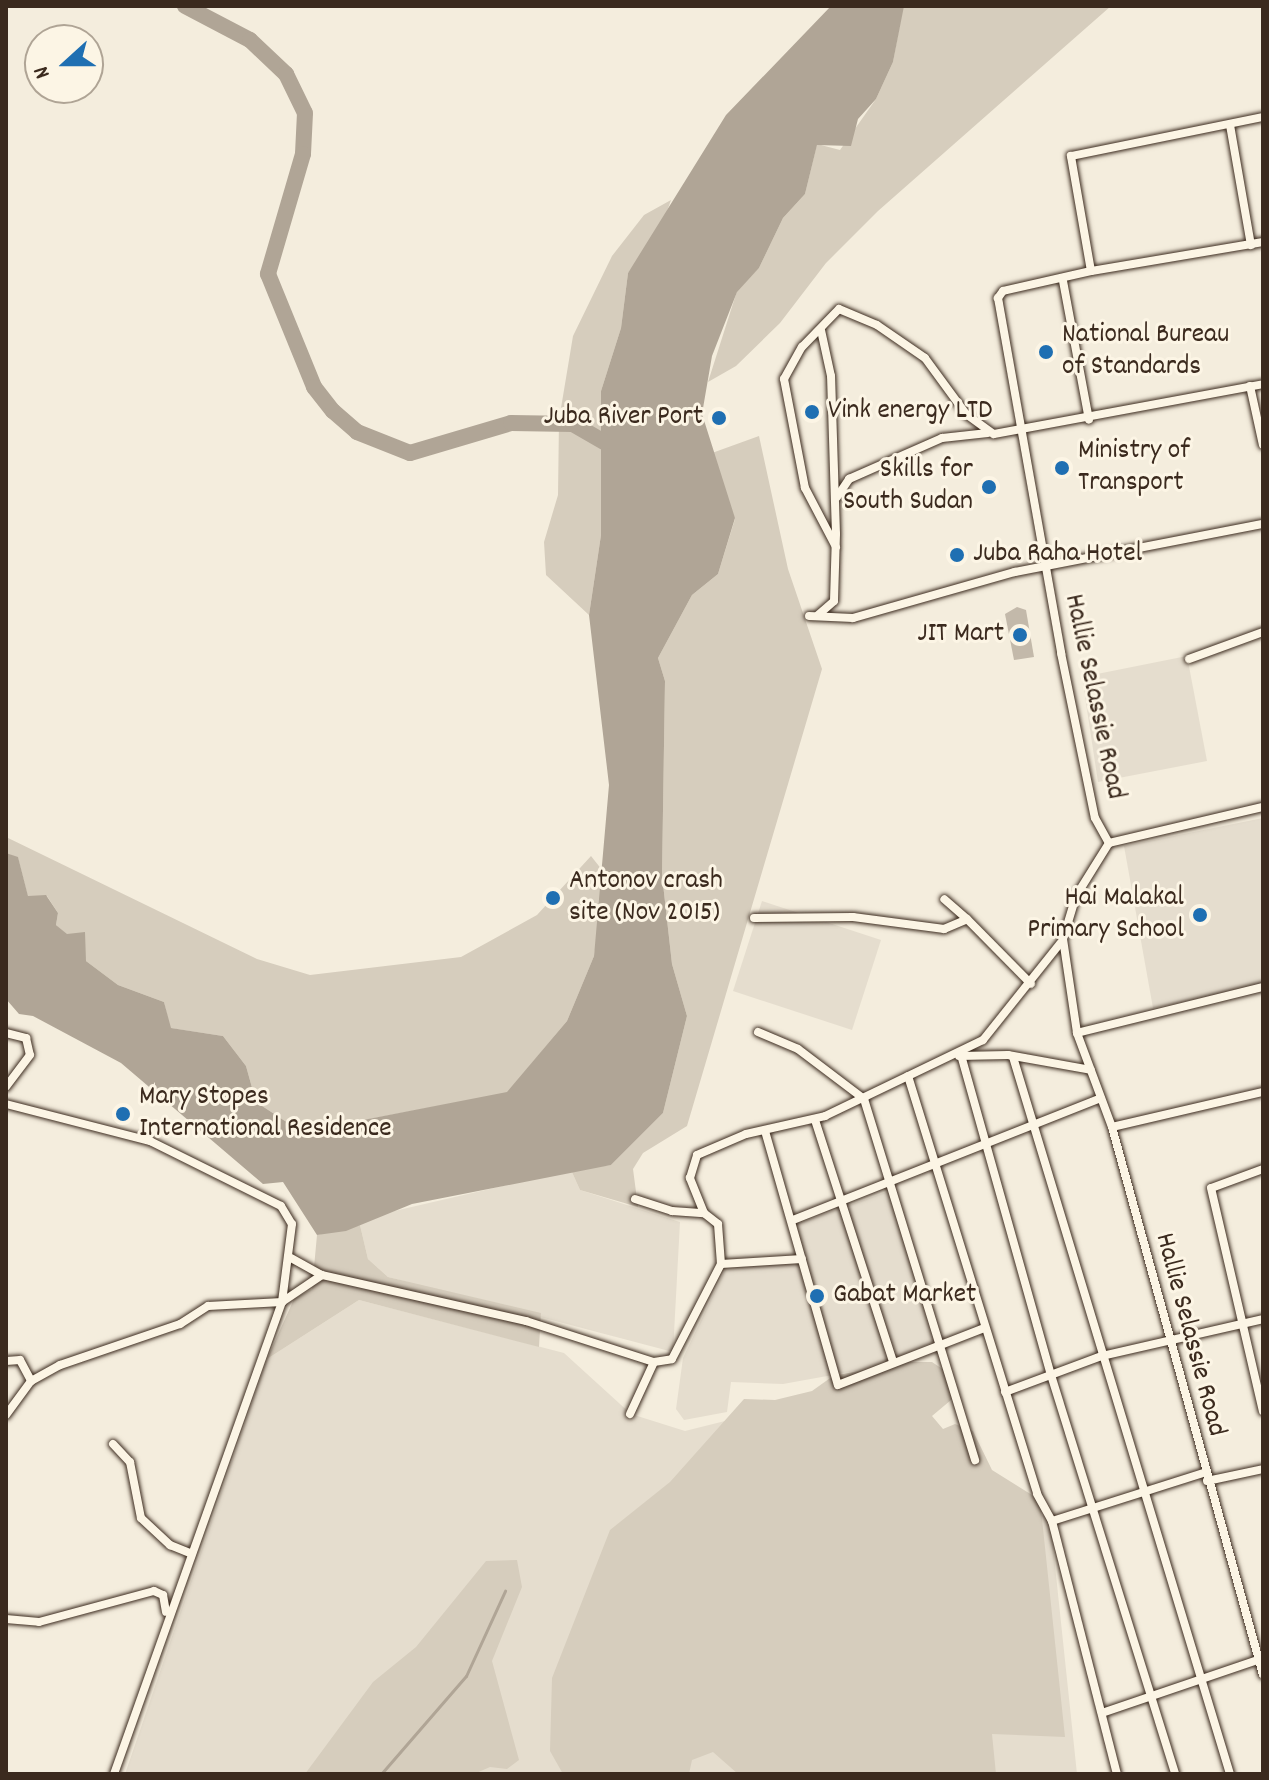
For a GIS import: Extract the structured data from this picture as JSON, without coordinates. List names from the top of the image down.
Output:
{
  "streets": {
    "street": ["Hallie Selassie Road"]
  },
  "places": [
    "National Bureau of Standards",
    "Vink energy LTD",
    "Juba River Port",
    "Ministry of Transport",
    "Skills for South Sudan",
    "Juba Raha Hotel",
    "JIT Mart",
    "Antonov crash site (Nov 2015)",
    "Hai Malakal Primary School",
    "Mary Stopes International Residence",
    "Gabat Market"
  ],
  "north": "left"
}
